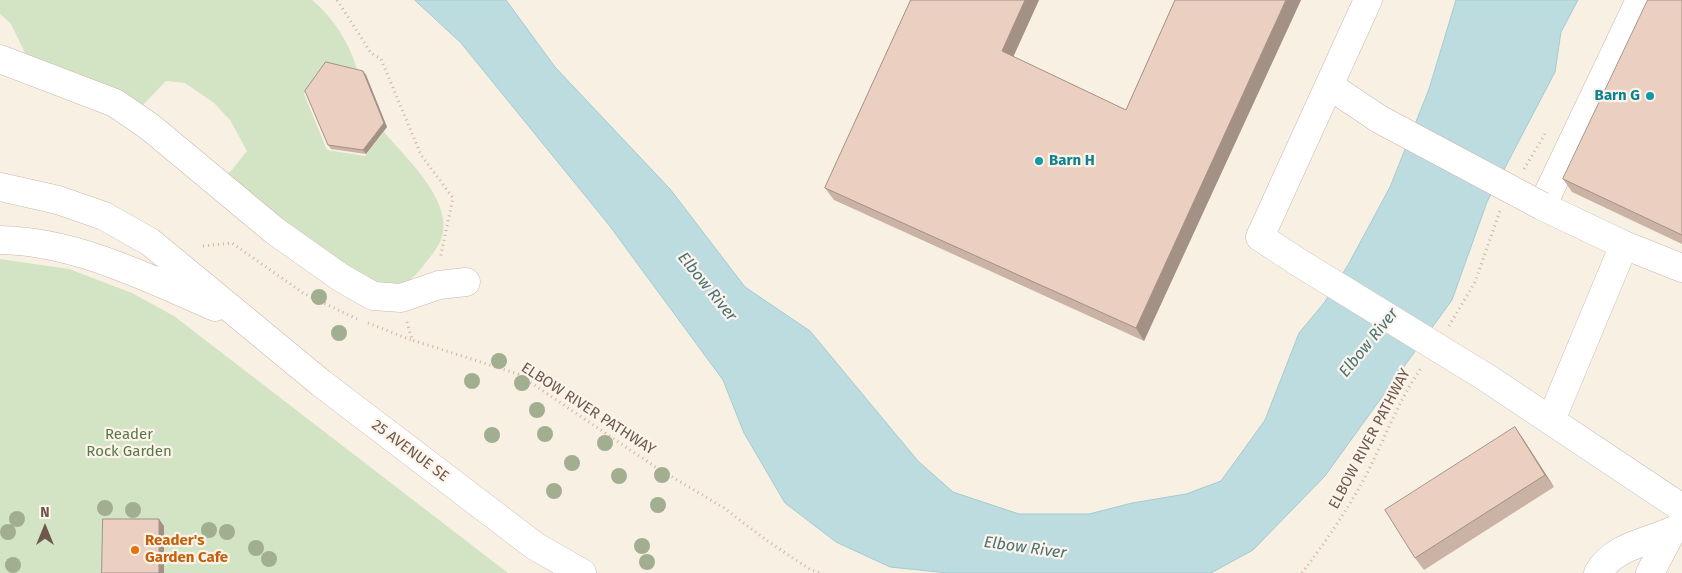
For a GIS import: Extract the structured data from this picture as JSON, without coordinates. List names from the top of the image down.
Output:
{
  "streets": {
    "street": ["25 AVENUE SE"],
    "path": ["ELBOW RIVER PATHWAY"]
  },
  "water": ["Elbow River"],
  "parks": ["Reader Rock Garden"],
  "places": ["Barn G", "Barn H", "Reader's Garden Cafe"],
  "north": "top"
}
